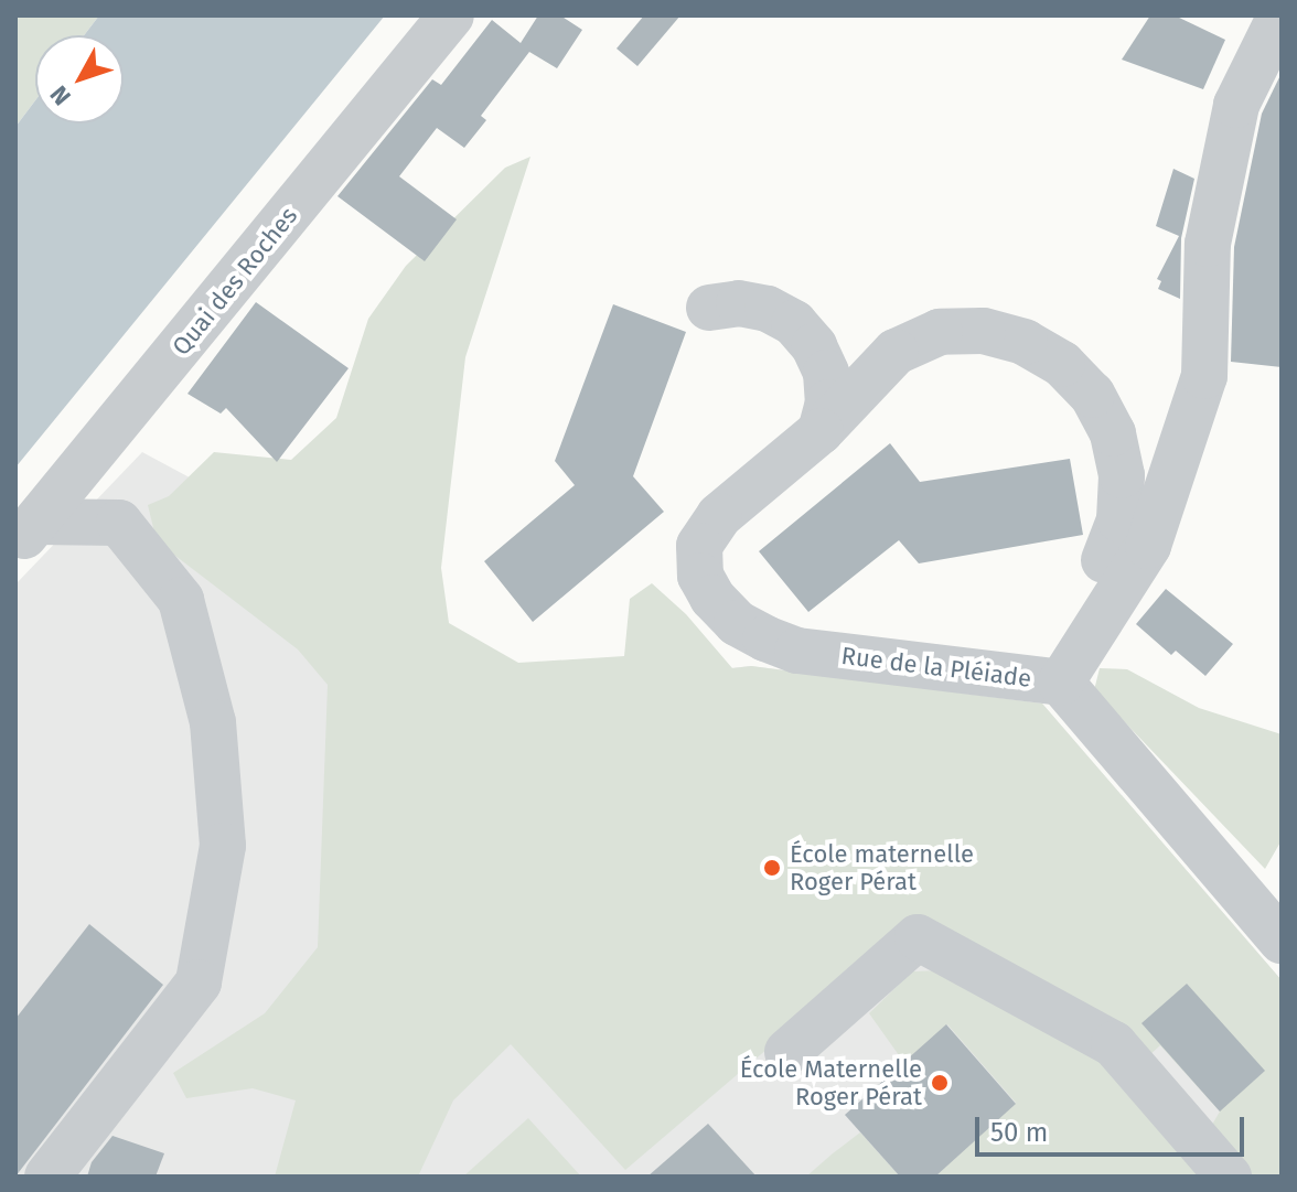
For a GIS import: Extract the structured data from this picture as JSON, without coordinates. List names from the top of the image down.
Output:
{
  "streets": {
    "street": ["Quai des Roches", "Rue de la Pléiade"]
  },
  "places": ["École maternelle Roger Pérat", "École Maternelle Roger Pérat"],
  "scale_bar": "50 m",
  "north": "bottom left"
}
